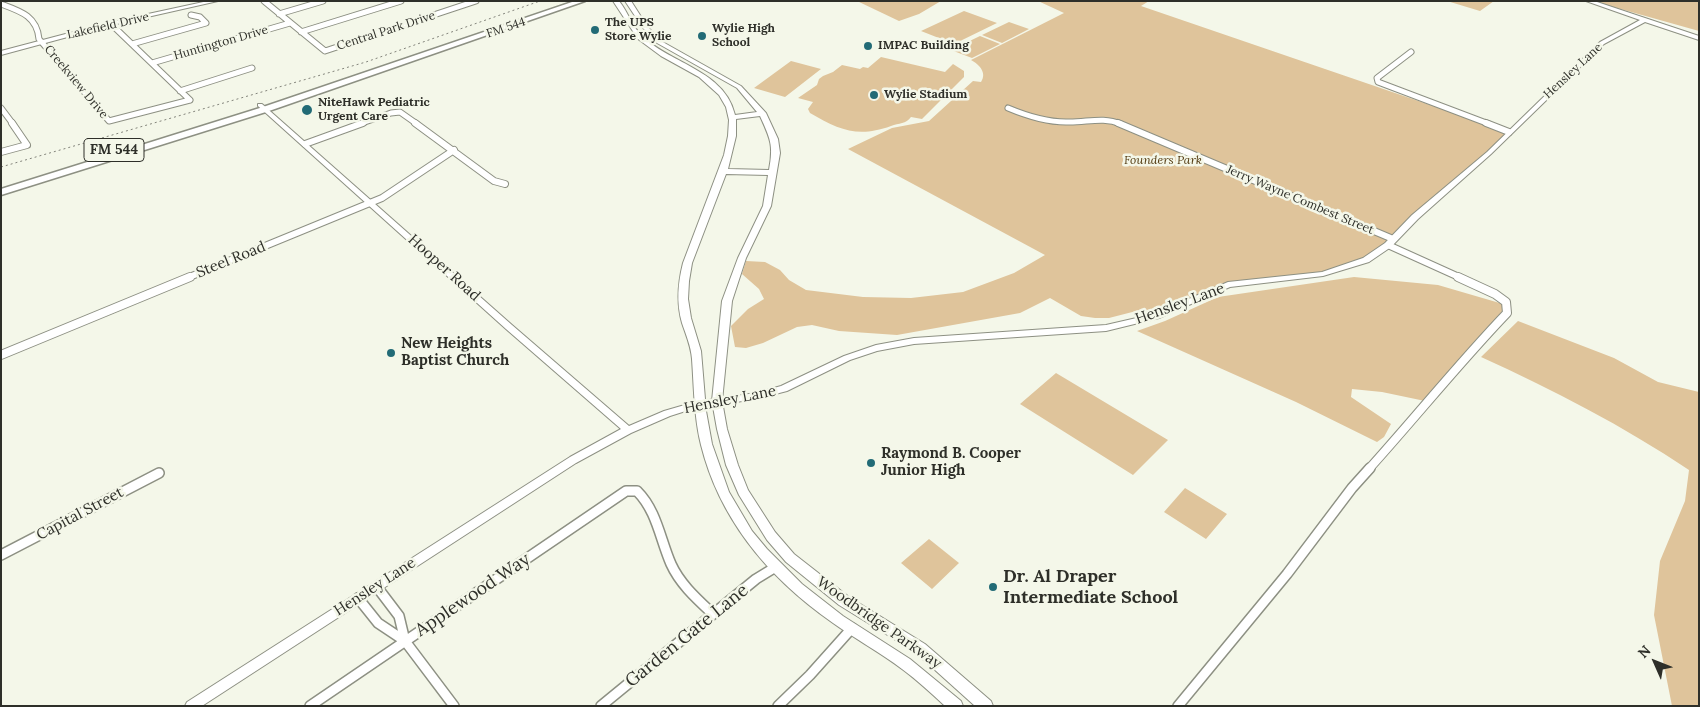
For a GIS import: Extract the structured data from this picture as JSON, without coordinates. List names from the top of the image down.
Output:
{
  "streets": {
    "main road": ["FM 544", "Woodbridge Parkway"],
    "street": [
      "Lakefield Drive",
      "Central Park Drive",
      "Huntington Drive",
      "Hensley Lane",
      "Creekview Drive",
      "Jerry Wayne Combest Street",
      "Steel Road",
      "Hooper Road",
      "Capital Street",
      "Applewood Way",
      "Garden Gate Lane"
    ]
  },
  "crossings": [
    ["Lakefield Drive", "Creekview Drive"],
    ["FM 544", "Hooper Road"],
    ["Hensley Lane", "Jerry Wayne Combest Street"],
    ["Hensley Lane", "Hooper Road"],
    ["Hensley Lane", "Woodbridge Parkway"],
    ["Steel Road", "Hooper Road"],
    ["Applewood Way", "Garden Gate Lane"],
    ["Woodbridge Parkway", "Garden Gate Lane"]
  ],
  "parks": ["Founders Park"],
  "places": [
    "The UPS Store Wylie",
    "Wylie High School",
    "IMPAC Building",
    "Wylie Stadium",
    "NiteHawk Pediatric Urgent Care",
    "New Heights Baptist Church",
    "Raymond B. Cooper Junior High",
    "Dr. Al Draper Intermediate School"
  ],
  "north": "top left"
}
